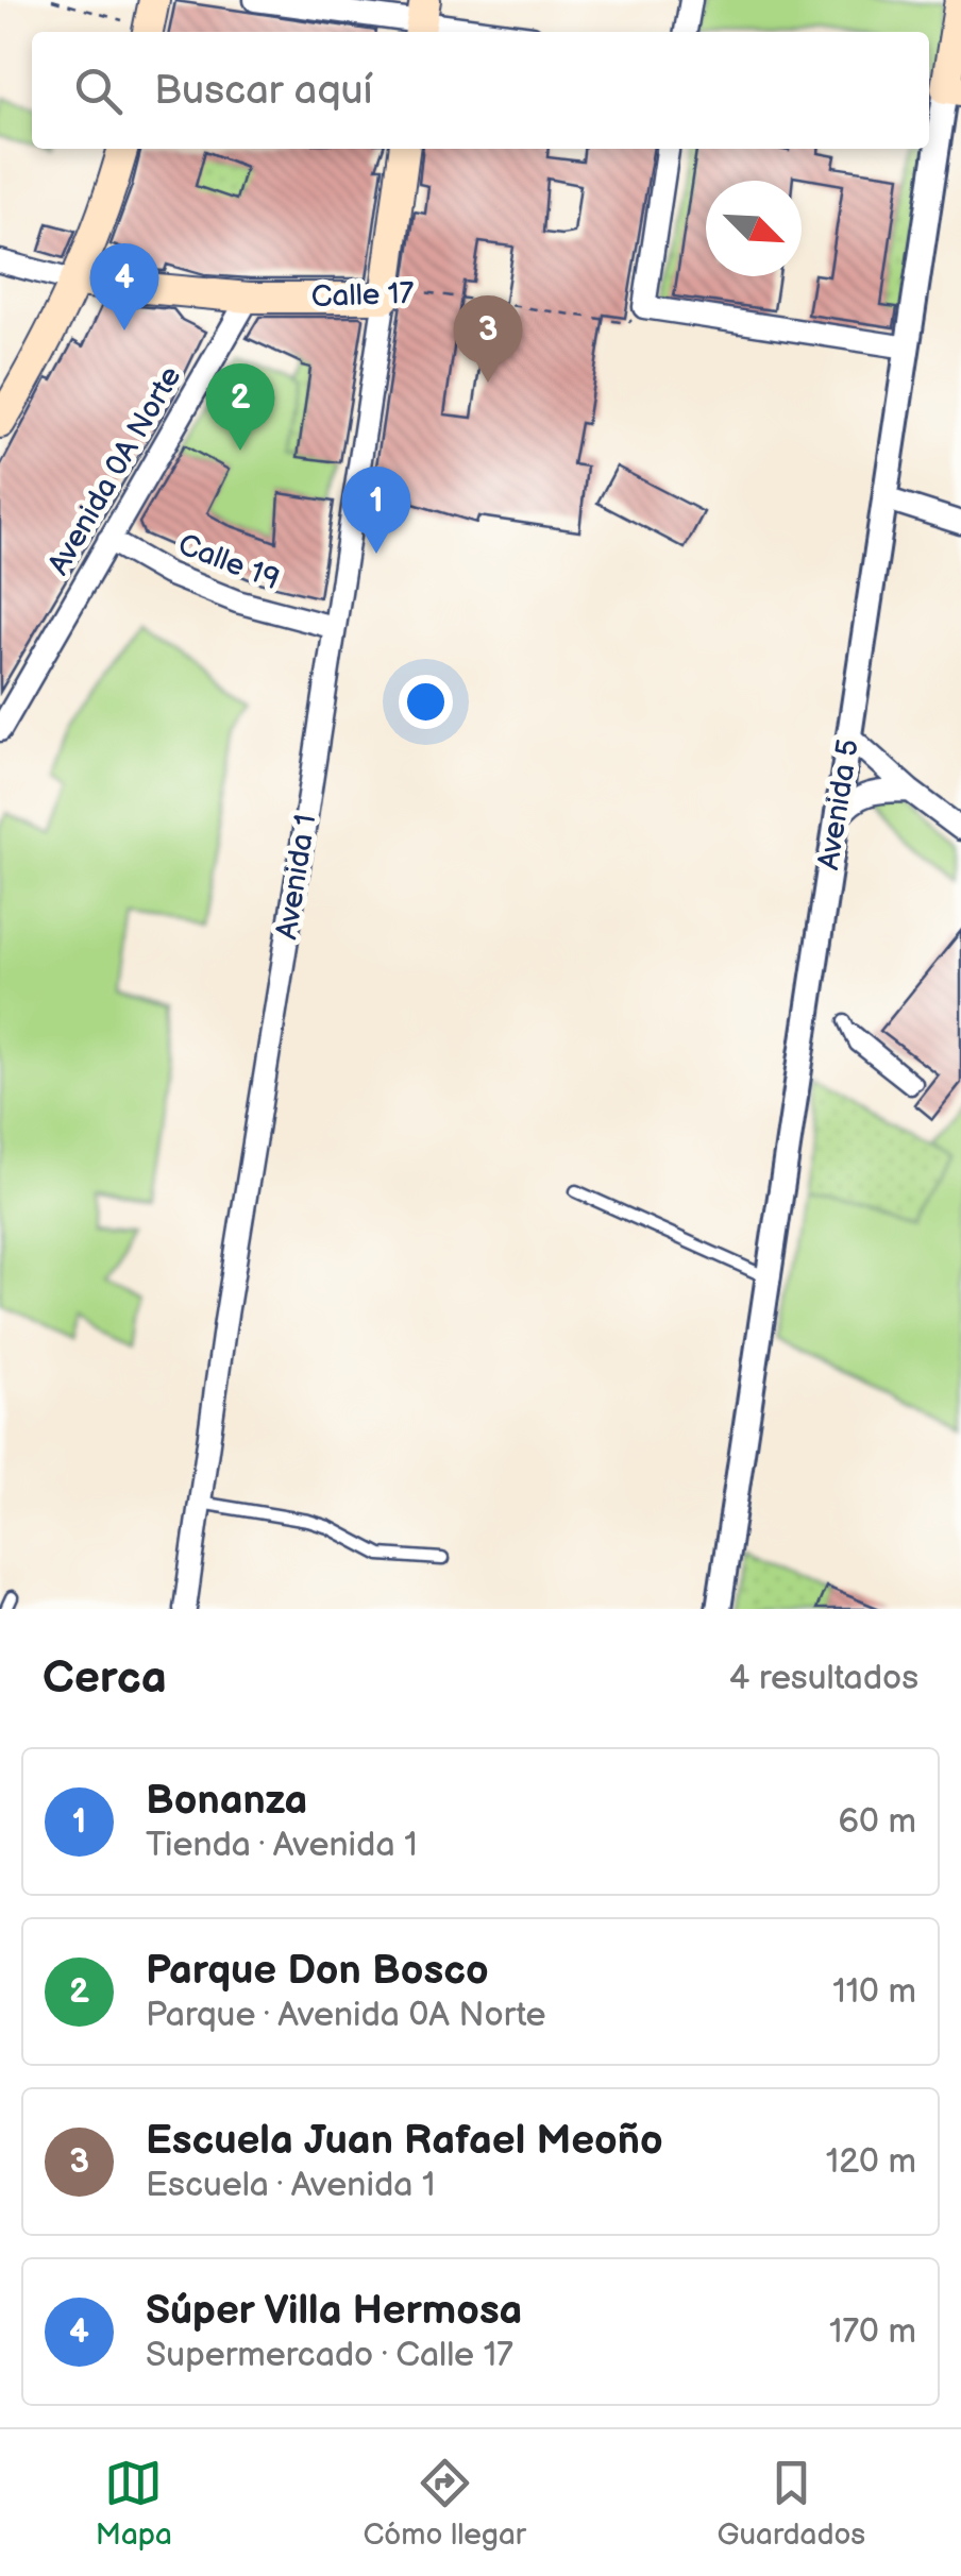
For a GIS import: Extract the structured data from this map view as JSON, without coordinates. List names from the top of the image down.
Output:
{
  "streets": {
    "main road": ["Calle 17", "Avenida 5", "Avenida 1"],
    "street": ["Avenida 0A Norte", "Calle 19"]
  },
  "crossings": [
    ["Calle 17", "Avenida 0A Norte"],
    ["Calle 17", "Avenida 1"],
    ["Avenida 0A Norte", "Calle 19"],
    ["Calle 19", "Avenida 1"]
  ],
  "north": "bottom right",
  "page": {
    "search": "Buscar aquí",
    "pins": [
      "4",
      "3",
      "2",
      "1"
    ],
    "heading": ["Cerca", "4 resultados"],
    "list": [
      {
        "mark": "1",
        "name": "Bonanza",
        "note": "Tienda · Avenida 1",
        "value": "60 m"
      },
      {
        "mark": "2",
        "name": "Parque Don Bosco",
        "note": "Parque · Avenida 0A Norte",
        "value": "110 m"
      },
      {
        "mark": "3",
        "name": "Escuela Juan Rafael Meoño",
        "note": "Escuela · Avenida 1",
        "value": "120 m"
      },
      {
        "mark": "4",
        "name": "Súper Villa Hermosa",
        "note": "Supermercado · Calle 17",
        "value": "170 m"
      }
    ],
    "nav": ["Mapa", "Cómo llegar", "Guardados"]
  }
}
